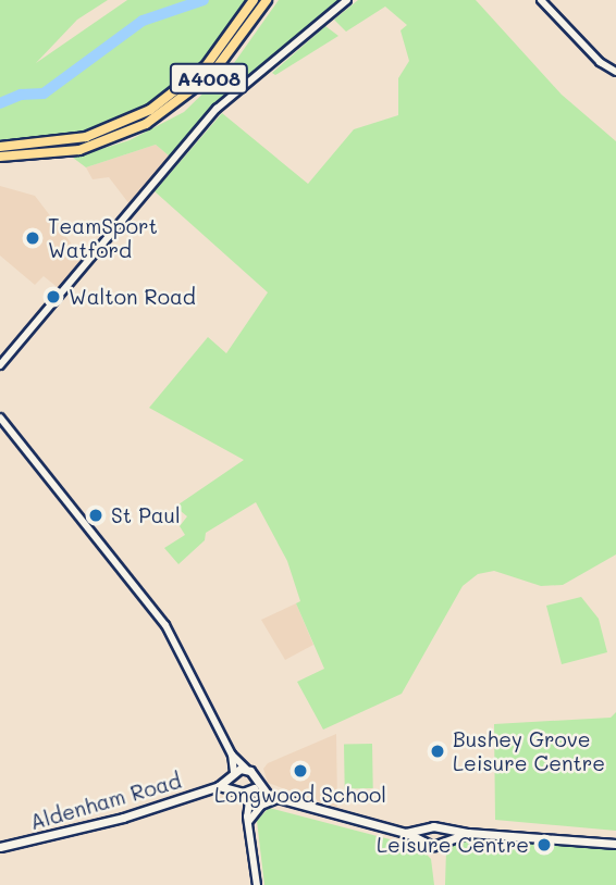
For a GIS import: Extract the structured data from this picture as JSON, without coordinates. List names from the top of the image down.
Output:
{
  "streets": {
    "main road": ["A4008", "Aldenham Road"]
  },
  "places": [
    "TeamSport Watford",
    "Walton Road",
    "St Paul",
    "Bushey Grove Leisure Centre",
    "Longwood School",
    "Leisure Centre"
  ]
}
